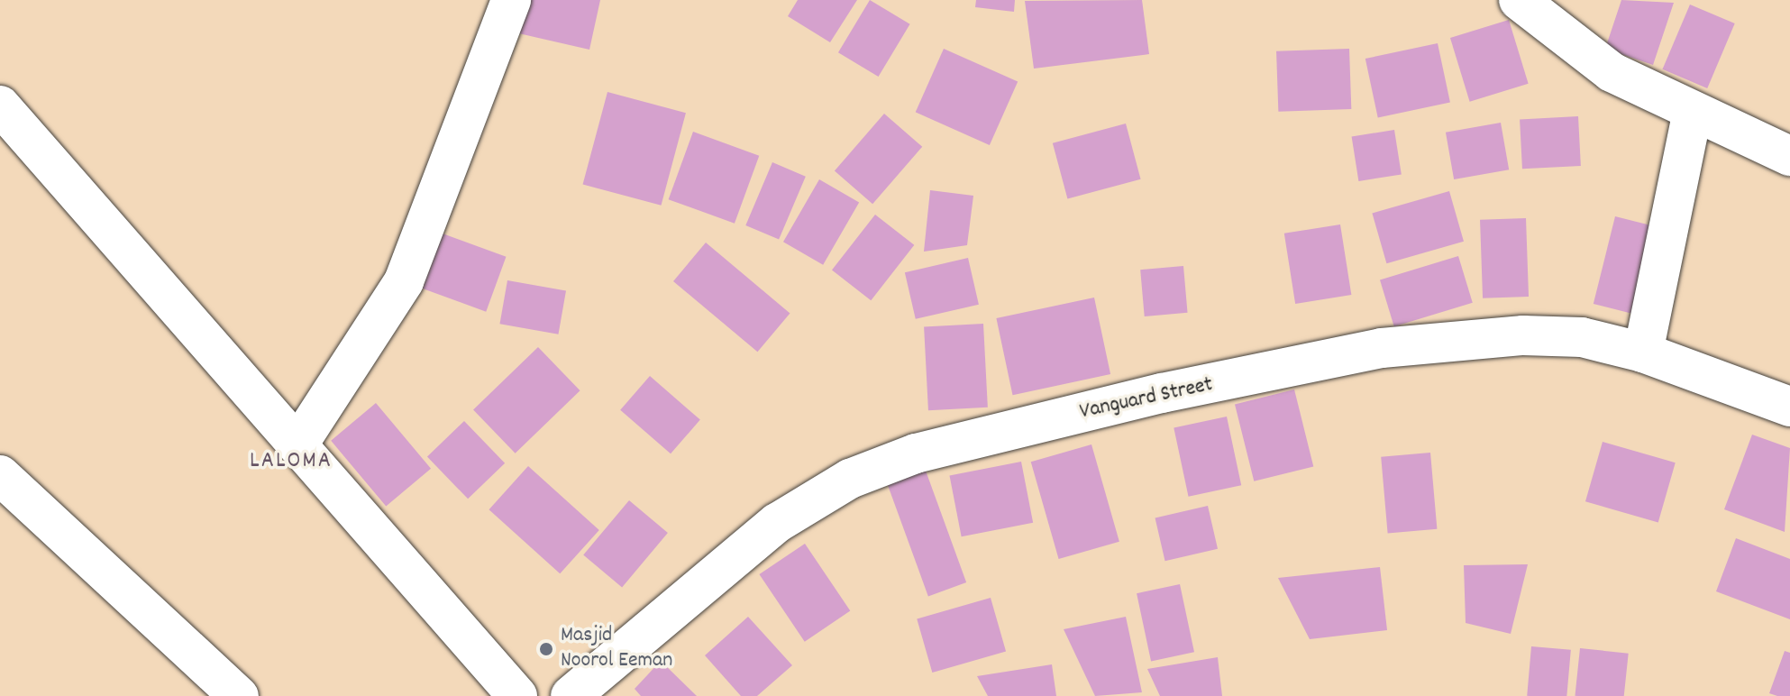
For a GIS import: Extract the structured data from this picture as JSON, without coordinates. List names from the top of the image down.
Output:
{
  "streets": {
    "street": ["Vanguard Street"]
  },
  "districts": ["LALOMA"],
  "places": ["Masjid Noorol Eeman"]
}
